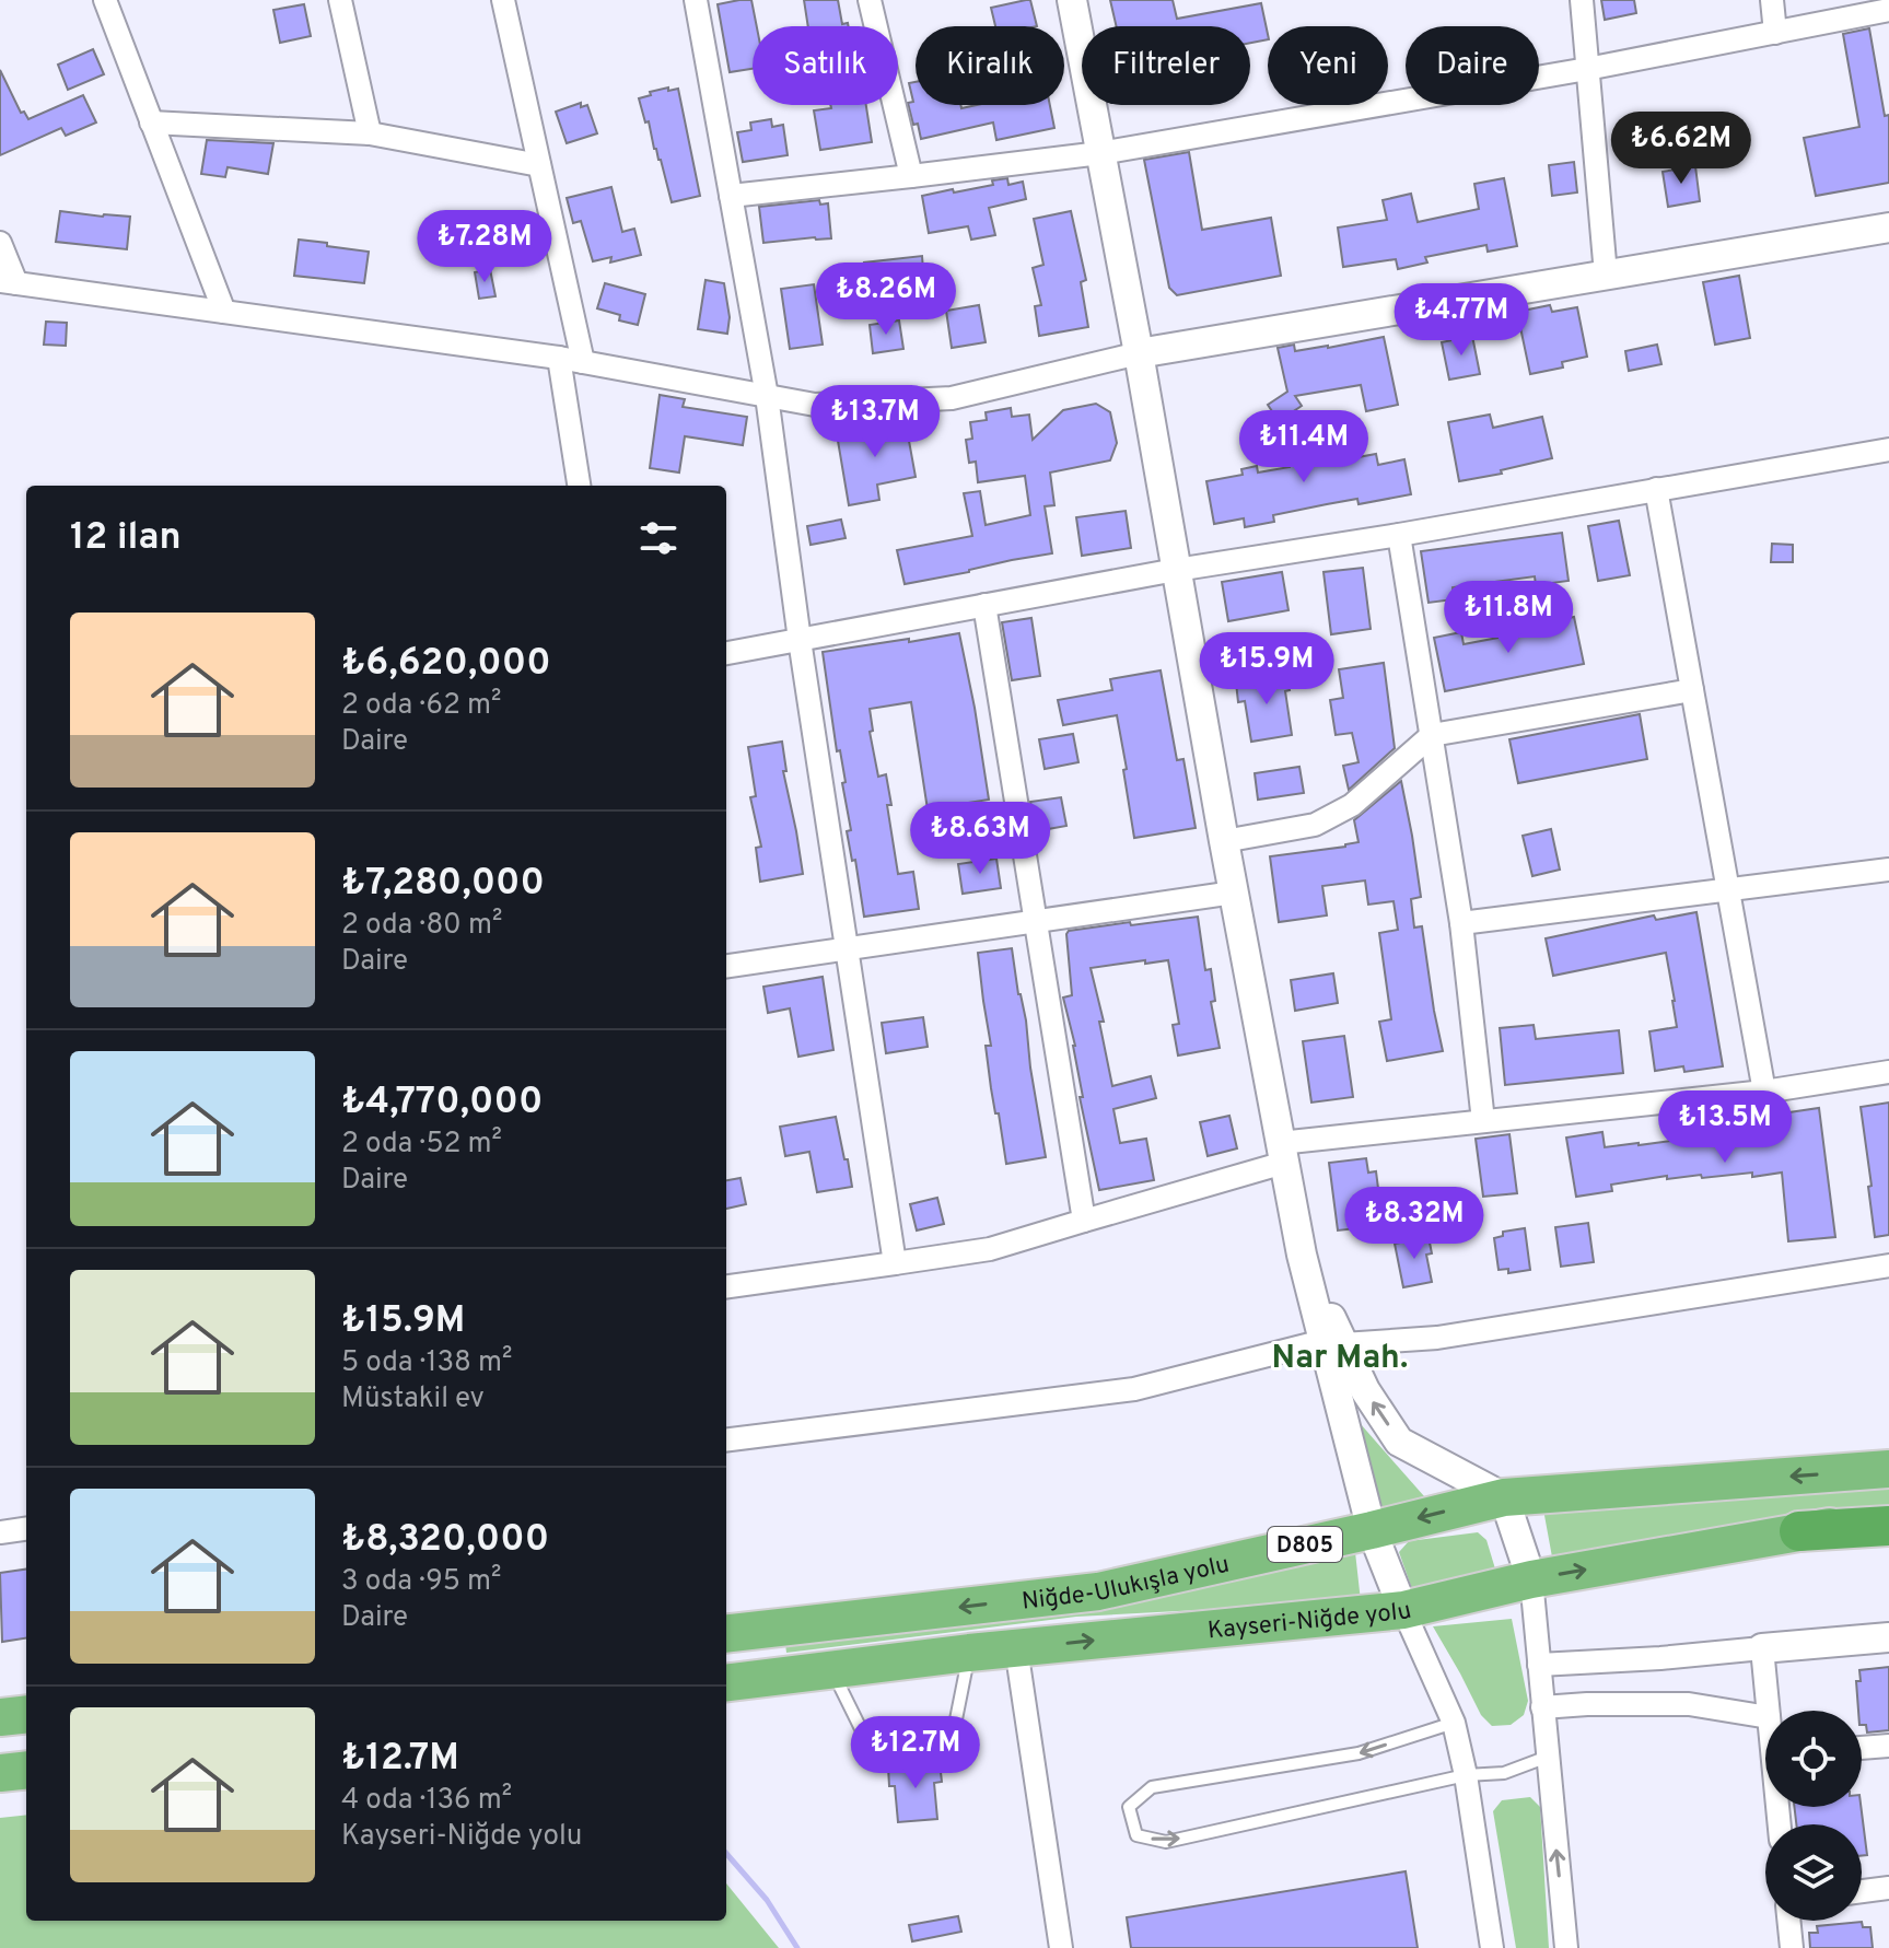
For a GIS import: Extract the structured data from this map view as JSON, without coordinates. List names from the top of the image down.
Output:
{
  "streets": {
    "highway": ["D805", "Niğde-Ulukışla yolu", "Kayseri-Niğde yolu"]
  },
  "one_way": ["Niğde-Ulukışla yolu", "Kayseri-Niğde yolu"],
  "districts": ["Nar Mah."],
  "page": {
    "chip": [
      "Satılık",
      "Kiralık",
      "Filtreler",
      "Yeni",
      "Daire"
    ],
    "price": [
      "₺6.62M",
      "₺7.28M",
      "₺8.26M",
      "₺4.77M",
      "₺13.7M",
      "₺11.4M",
      "₺11.8M",
      "₺15.9M",
      "₺8.63M",
      "₺13.5M",
      "₺8.32M",
      "₺12.7M"
    ],
    "heading": "12 ilan",
    "list": [
      {
        "name": "₺6,620,000",
        "note": "2 oda · 62 m² · Daire"
      },
      {
        "name": "₺7,280,000",
        "note": "2 oda · 80 m² · Daire"
      },
      {
        "name": "₺4,770,000",
        "note": "2 oda · 52 m² · Daire"
      },
      {
        "name": "₺15.9M",
        "note": "5 oda · 138 m² · Müstakil ev"
      },
      {
        "name": "₺8,320,000",
        "note": "3 oda · 95 m² · Daire"
      },
      {
        "name": "₺12.7M",
        "note": "4 oda · 136 m² · Kayseri-Niğde yolu"
      }
    ]
  }
}
